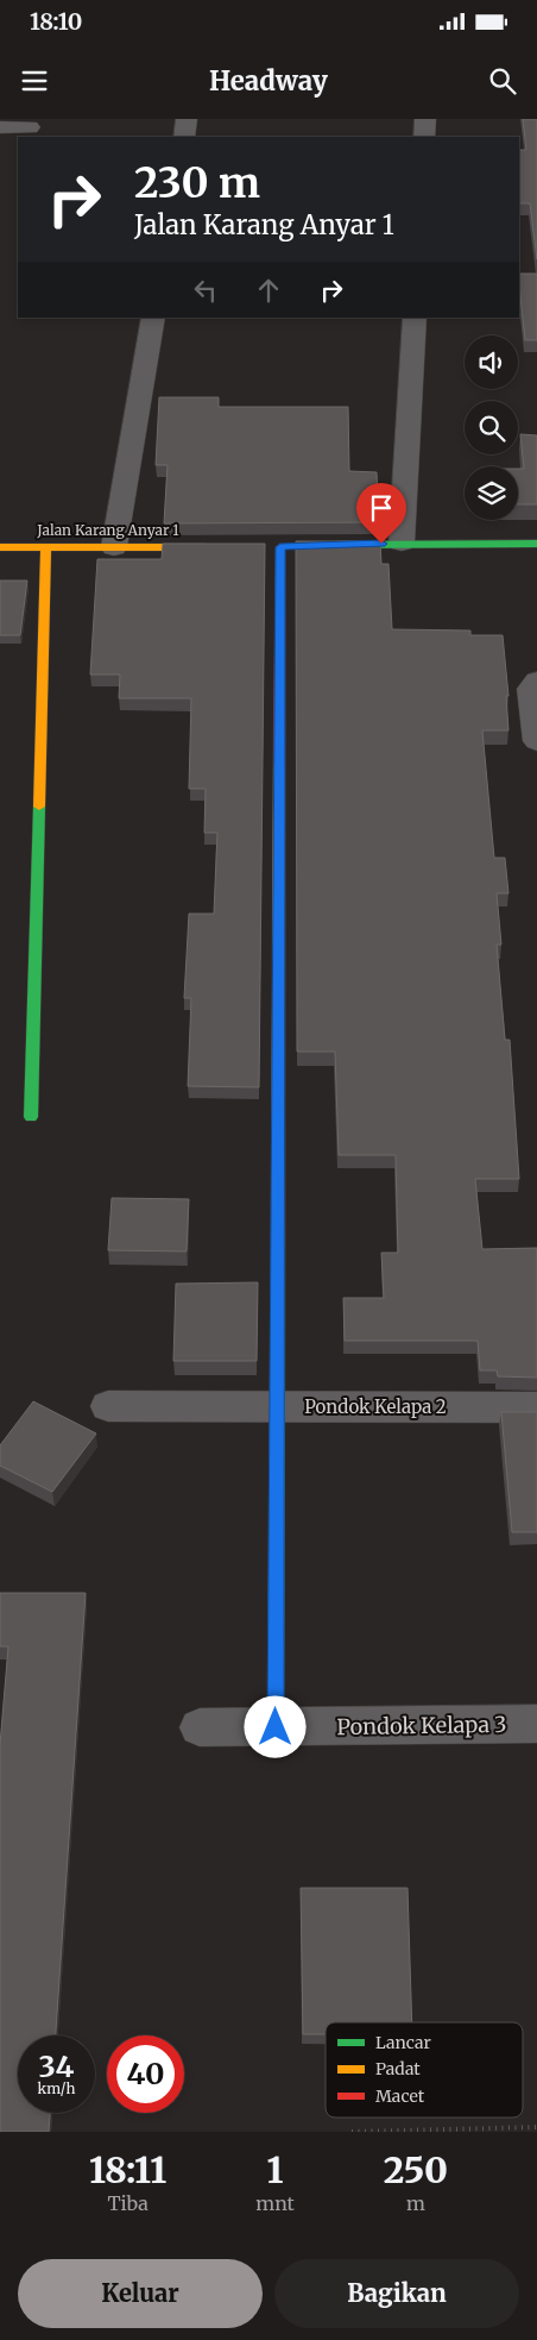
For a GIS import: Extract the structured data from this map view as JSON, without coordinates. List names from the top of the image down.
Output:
{
  "streets": {
    "street": ["Jalan Karang Anyar 1", "Pondok Kelapa 2", "Pondok Kelapa 3"]
  },
  "legend": ["Lancar", "Padat", "Macet"],
  "page": {
    "status": "18:10",
    "header": "Headway",
    "turn": ["230 m", "Jalan Karang Anyar 1"],
    "speed": "34 km/h",
    "limit": "40",
    "eta": [
      "18:11",
      "Tiba",
      "1",
      "mnt",
      "250",
      "m"
    ],
    "buttons": ["Keluar", "Bagikan"]
  }
}
